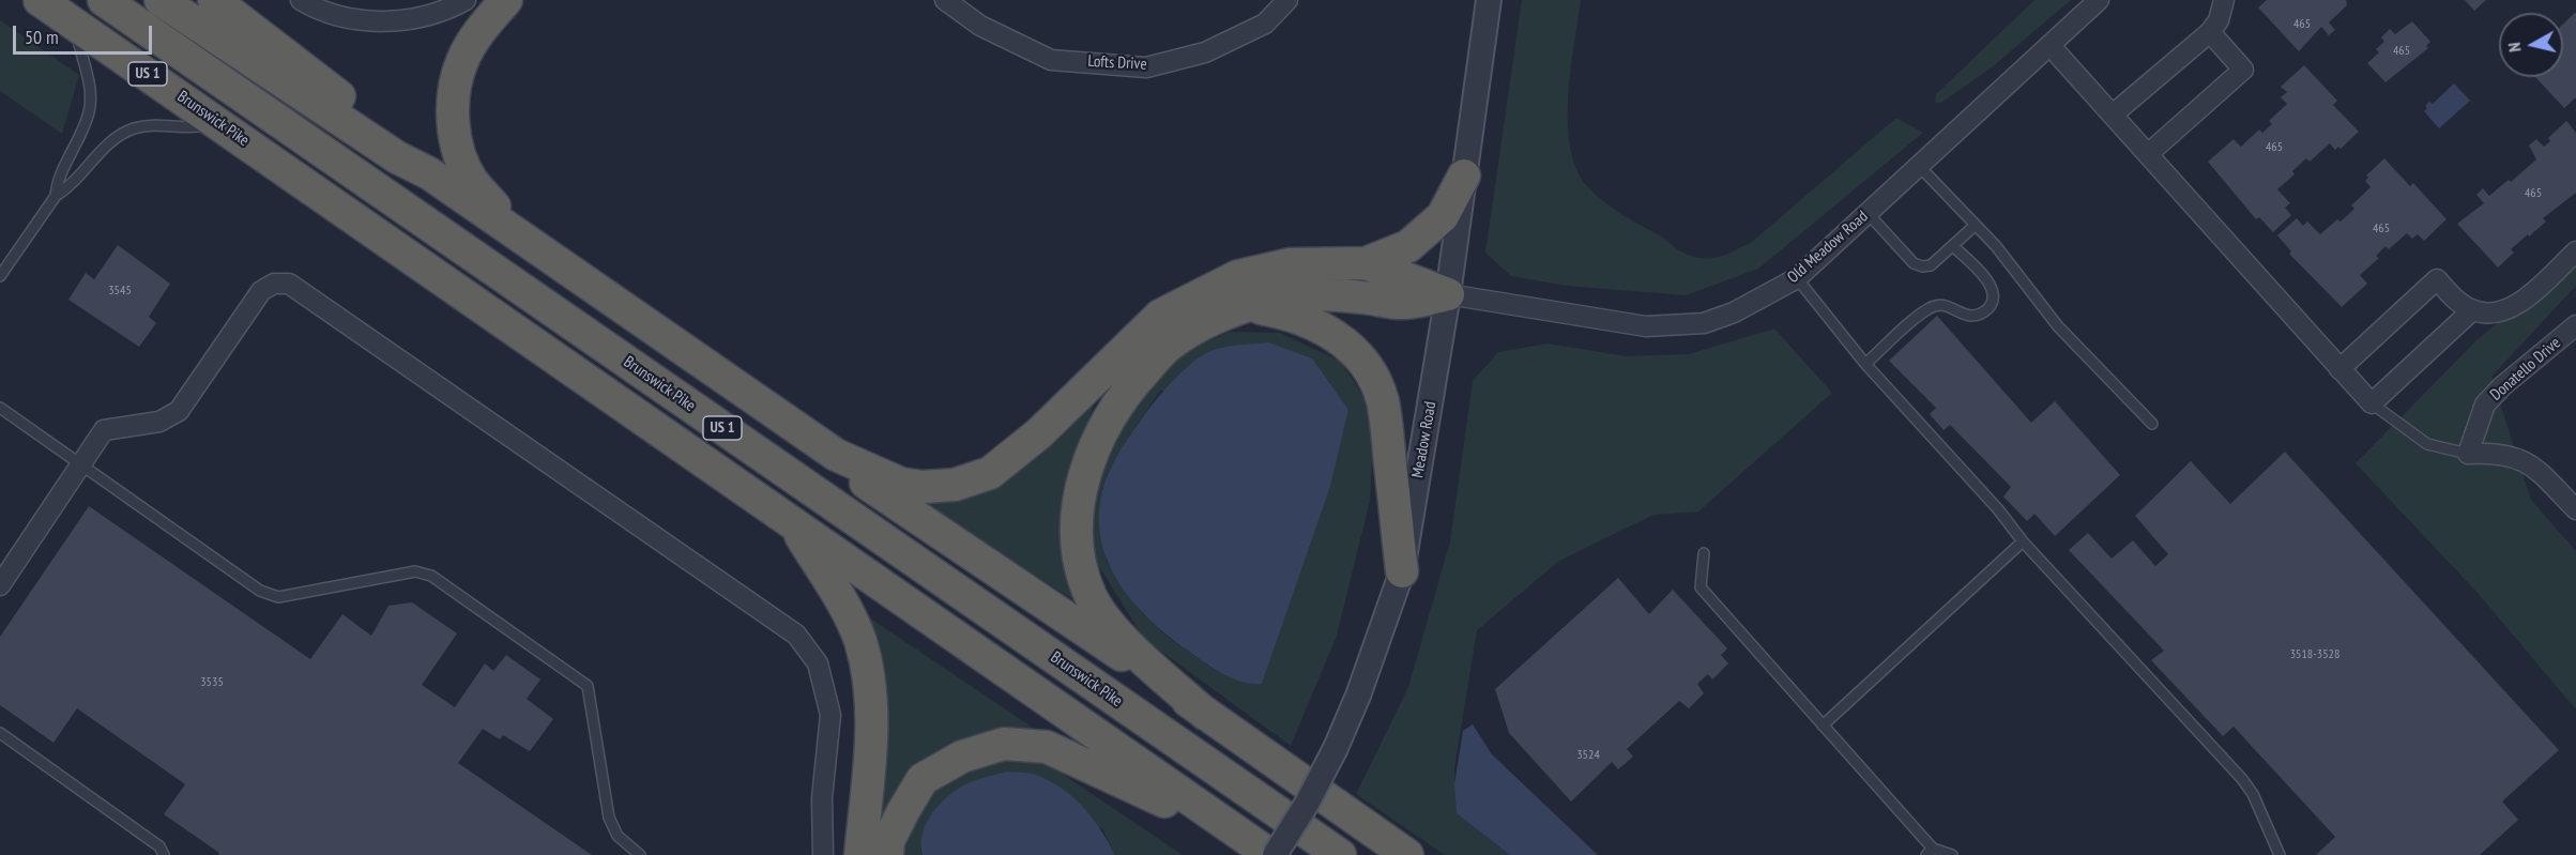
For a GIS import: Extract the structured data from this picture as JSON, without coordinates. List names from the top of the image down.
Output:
{
  "streets": {
    "highway": ["US 1", "Brunswick Pike"],
    "street": [
      "Lofts Drive",
      "Old Meadow Road",
      "Donatello Drive",
      "Meadow Road"
    ]
  },
  "crossings": [
    ["Brunswick Pike", "Meadow Road"],
    ["Old Meadow Road", "Meadow Road"]
  ],
  "house_numbers": [
    "465",
    "465",
    "465",
    "465",
    "465",
    "3545",
    "3518-3528",
    "3535",
    "3524"
  ],
  "scale_bar": "50 m",
  "north": "left"
}
